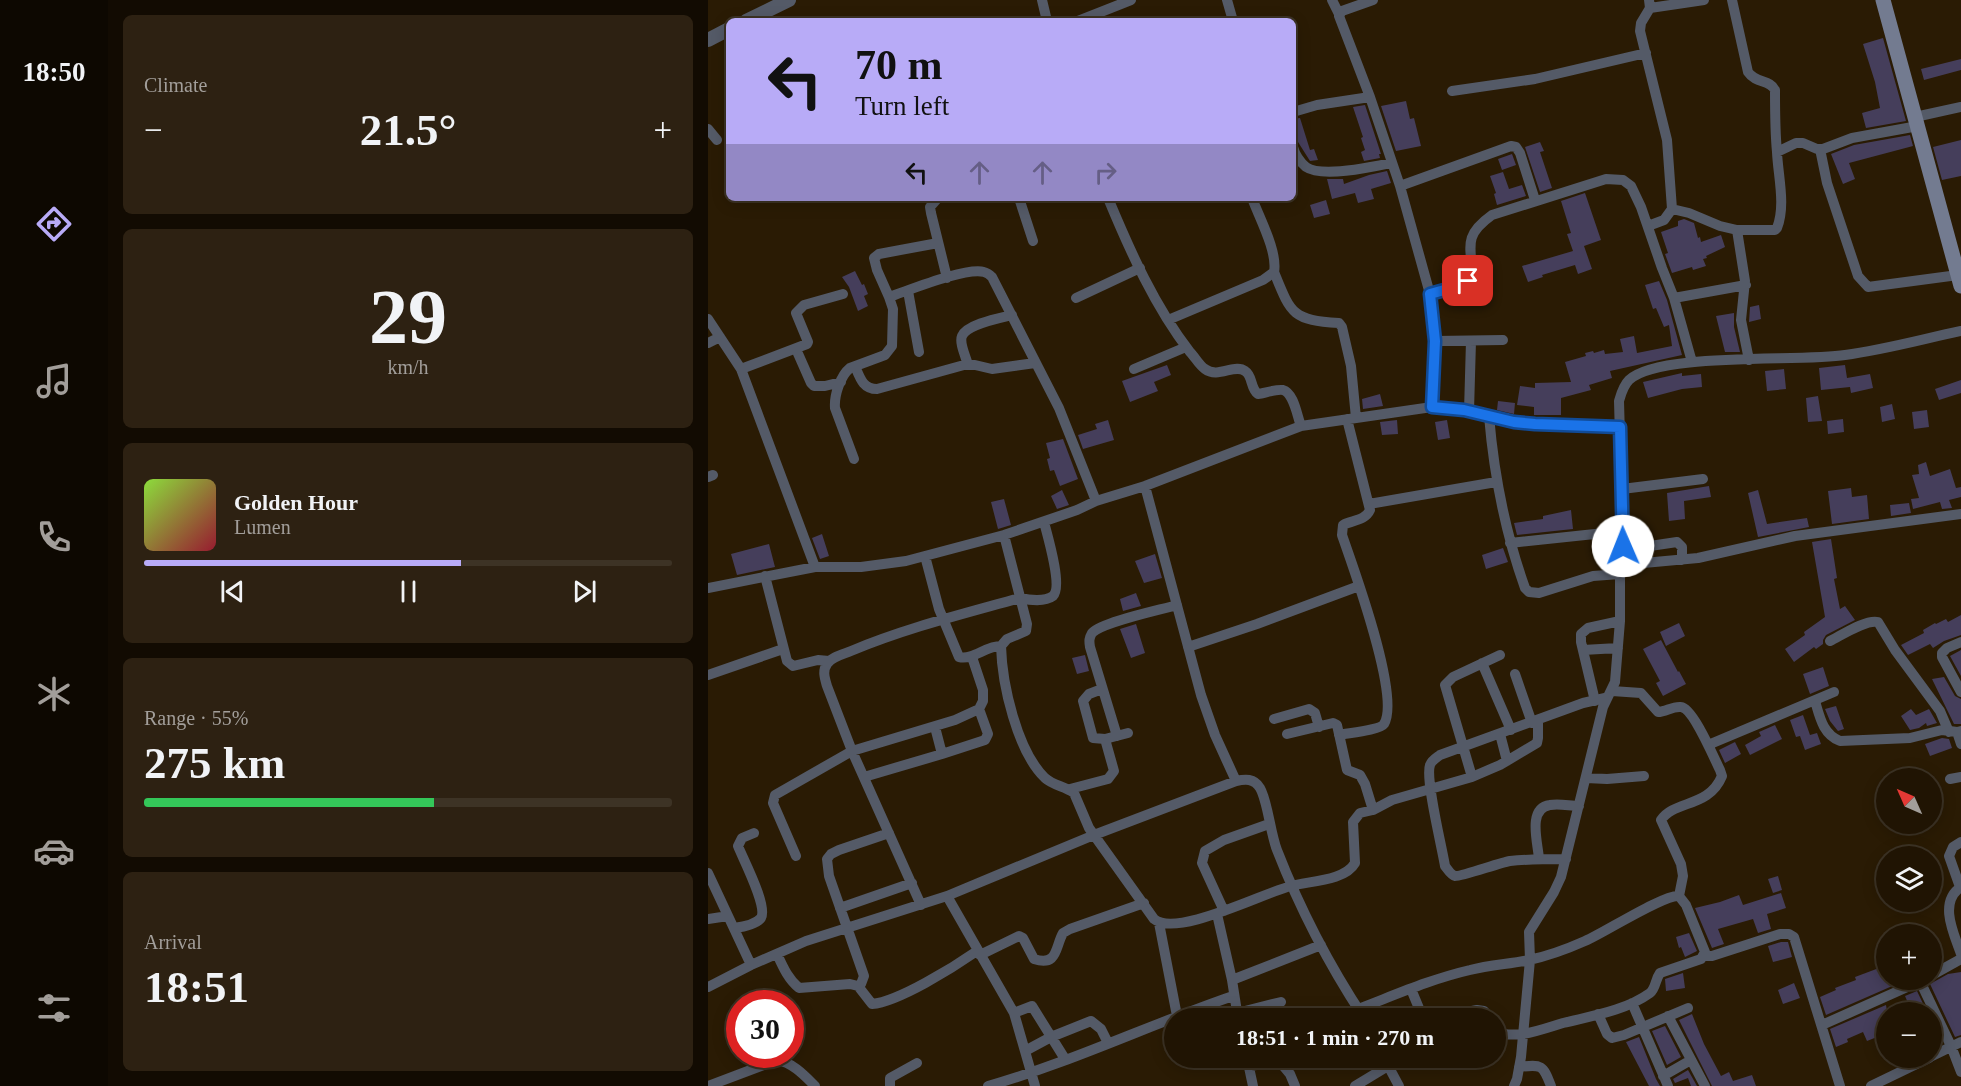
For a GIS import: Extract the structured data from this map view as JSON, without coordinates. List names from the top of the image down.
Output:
{
  "north": "top left",
  "page": {
    "tabs": "18:50",
    "tile": [
      "Climate",
      ["29", "km/h"],
      ["Range · 55%", "275 km"],
      ["Arrival", "18:51"]
    ],
    "turn": ["70 m", "Turn left"],
    "heat": ["−", "21.5°", "+"],
    "song": ["Golden Hour", "Lumen"],
    "map_buttons": ["+", "−"],
    "limit": "30",
    "trip": "18:51 · 1 min · 270 m"
  }
}
